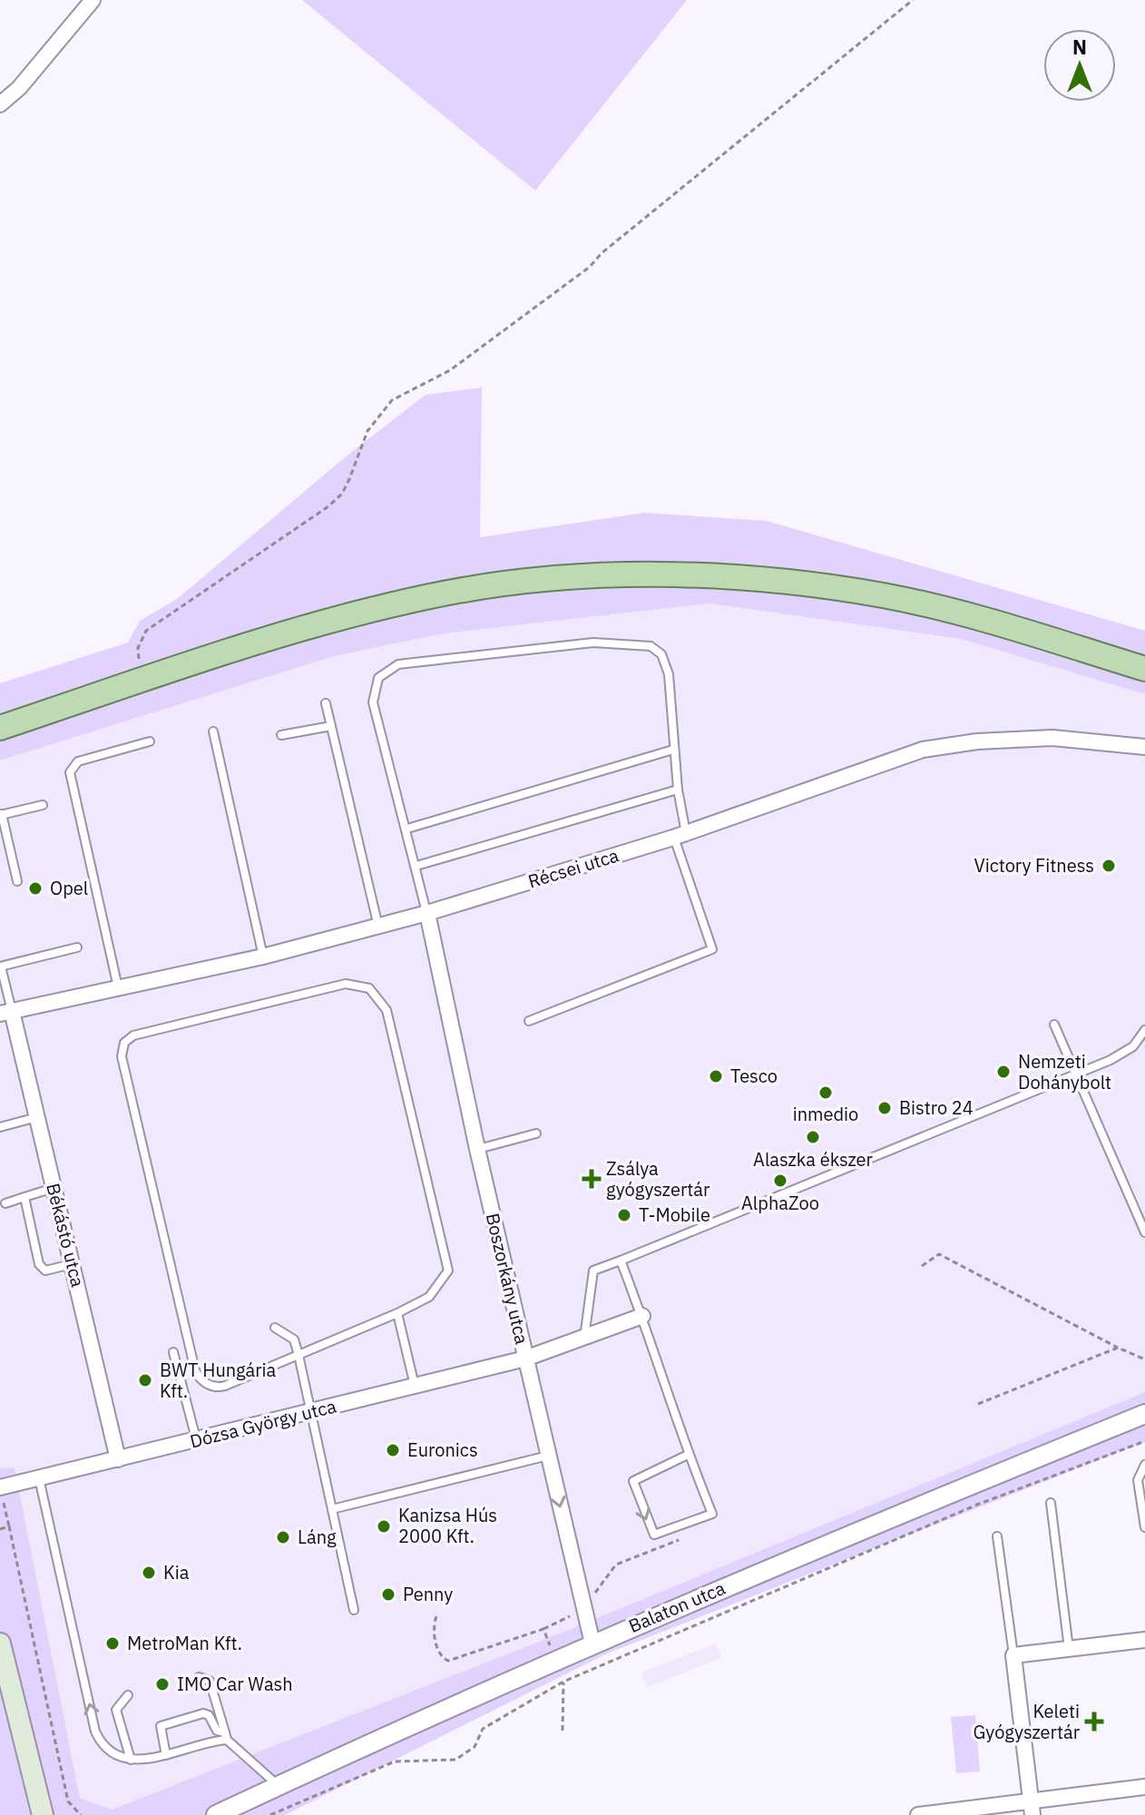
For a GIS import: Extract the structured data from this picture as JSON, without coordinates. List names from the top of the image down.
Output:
{
  "streets": {
    "street": [
      "Récsei utca",
      "Békástó utca",
      "Boszorkány utca",
      "Dózsa György utca",
      "Balaton utca"
    ]
  },
  "crossings": [
    ["Récsei utca", "Békástó utca"],
    ["Récsei utca", "Boszorkány utca"],
    ["Békástó utca", "Dózsa György utca"],
    ["Boszorkány utca", "Dózsa György utca"],
    ["Boszorkány utca", "Balaton utca"]
  ],
  "places": {
    "other": [
      "Victory Fitness",
      "Opel",
      "Nemzeti Dohánybolt",
      "Tesco",
      "inmedio",
      "Bistro 24",
      "Alaszka ékszer",
      "AlphaZoo",
      "T-Mobile",
      "BWT Hungária Kft.",
      "Euronics",
      "Kanizsa Hús 2000 Kft.",
      "Láng",
      "Kia",
      "Penny",
      "MetroMan Kft.",
      "IMO Car Wash"
    ],
    "health": ["Zsálya gyógyszertár", "Keleti Gyógyszertár"]
  },
  "north": "top"
}
